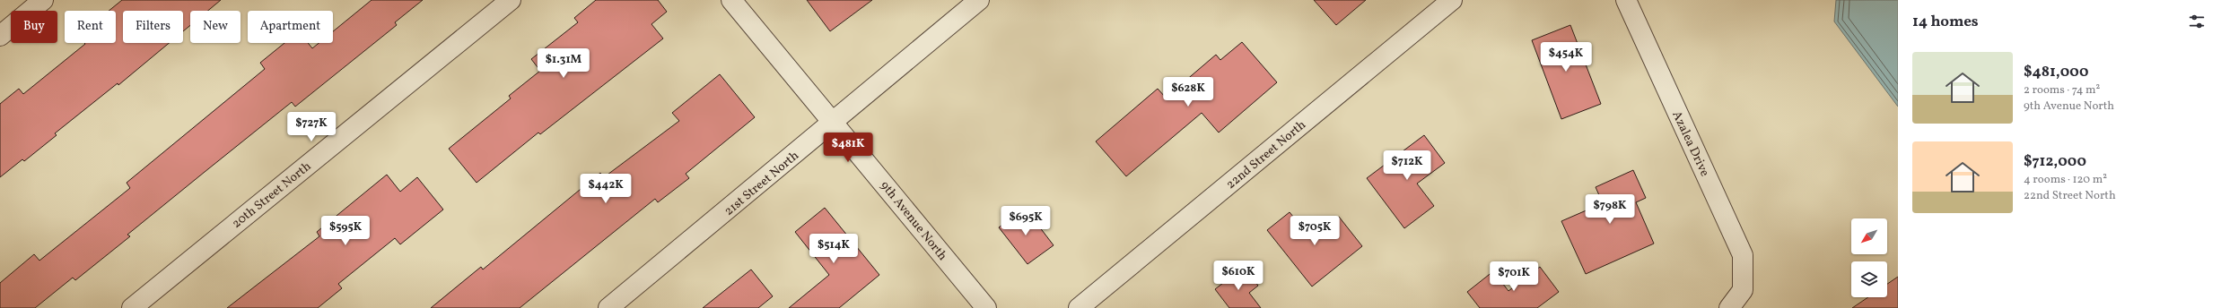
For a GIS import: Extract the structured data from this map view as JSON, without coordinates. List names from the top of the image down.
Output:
{
  "streets": {
    "street": [
      "Azalea Drive",
      "22nd Street North",
      "21st Street North",
      "20th Street North",
      "9th Avenue North"
    ]
  },
  "crossings": [
    ["21st Street North", "9th Avenue North"]
  ],
  "north": "bottom left",
  "page": {
    "heading": "14 homes",
    "chip": [
      "Buy",
      "Rent",
      "Filters",
      "New",
      "Apartment"
    ],
    "price": [
      "$454K",
      "$1.31M",
      "$628K",
      "$727K",
      "$481K",
      "$712K",
      "$442K",
      "$798K",
      "$695K",
      "$595K",
      "$705K",
      "$514K",
      "$610K",
      "$701K"
    ],
    "list": [
      {
        "name": "$481,000",
        "note": "2 rooms · 74 m² · 9th Avenue North"
      },
      {
        "name": "$712,000",
        "note": "4 rooms · 120 m² · 22nd Street North"
      }
    ]
  }
}
